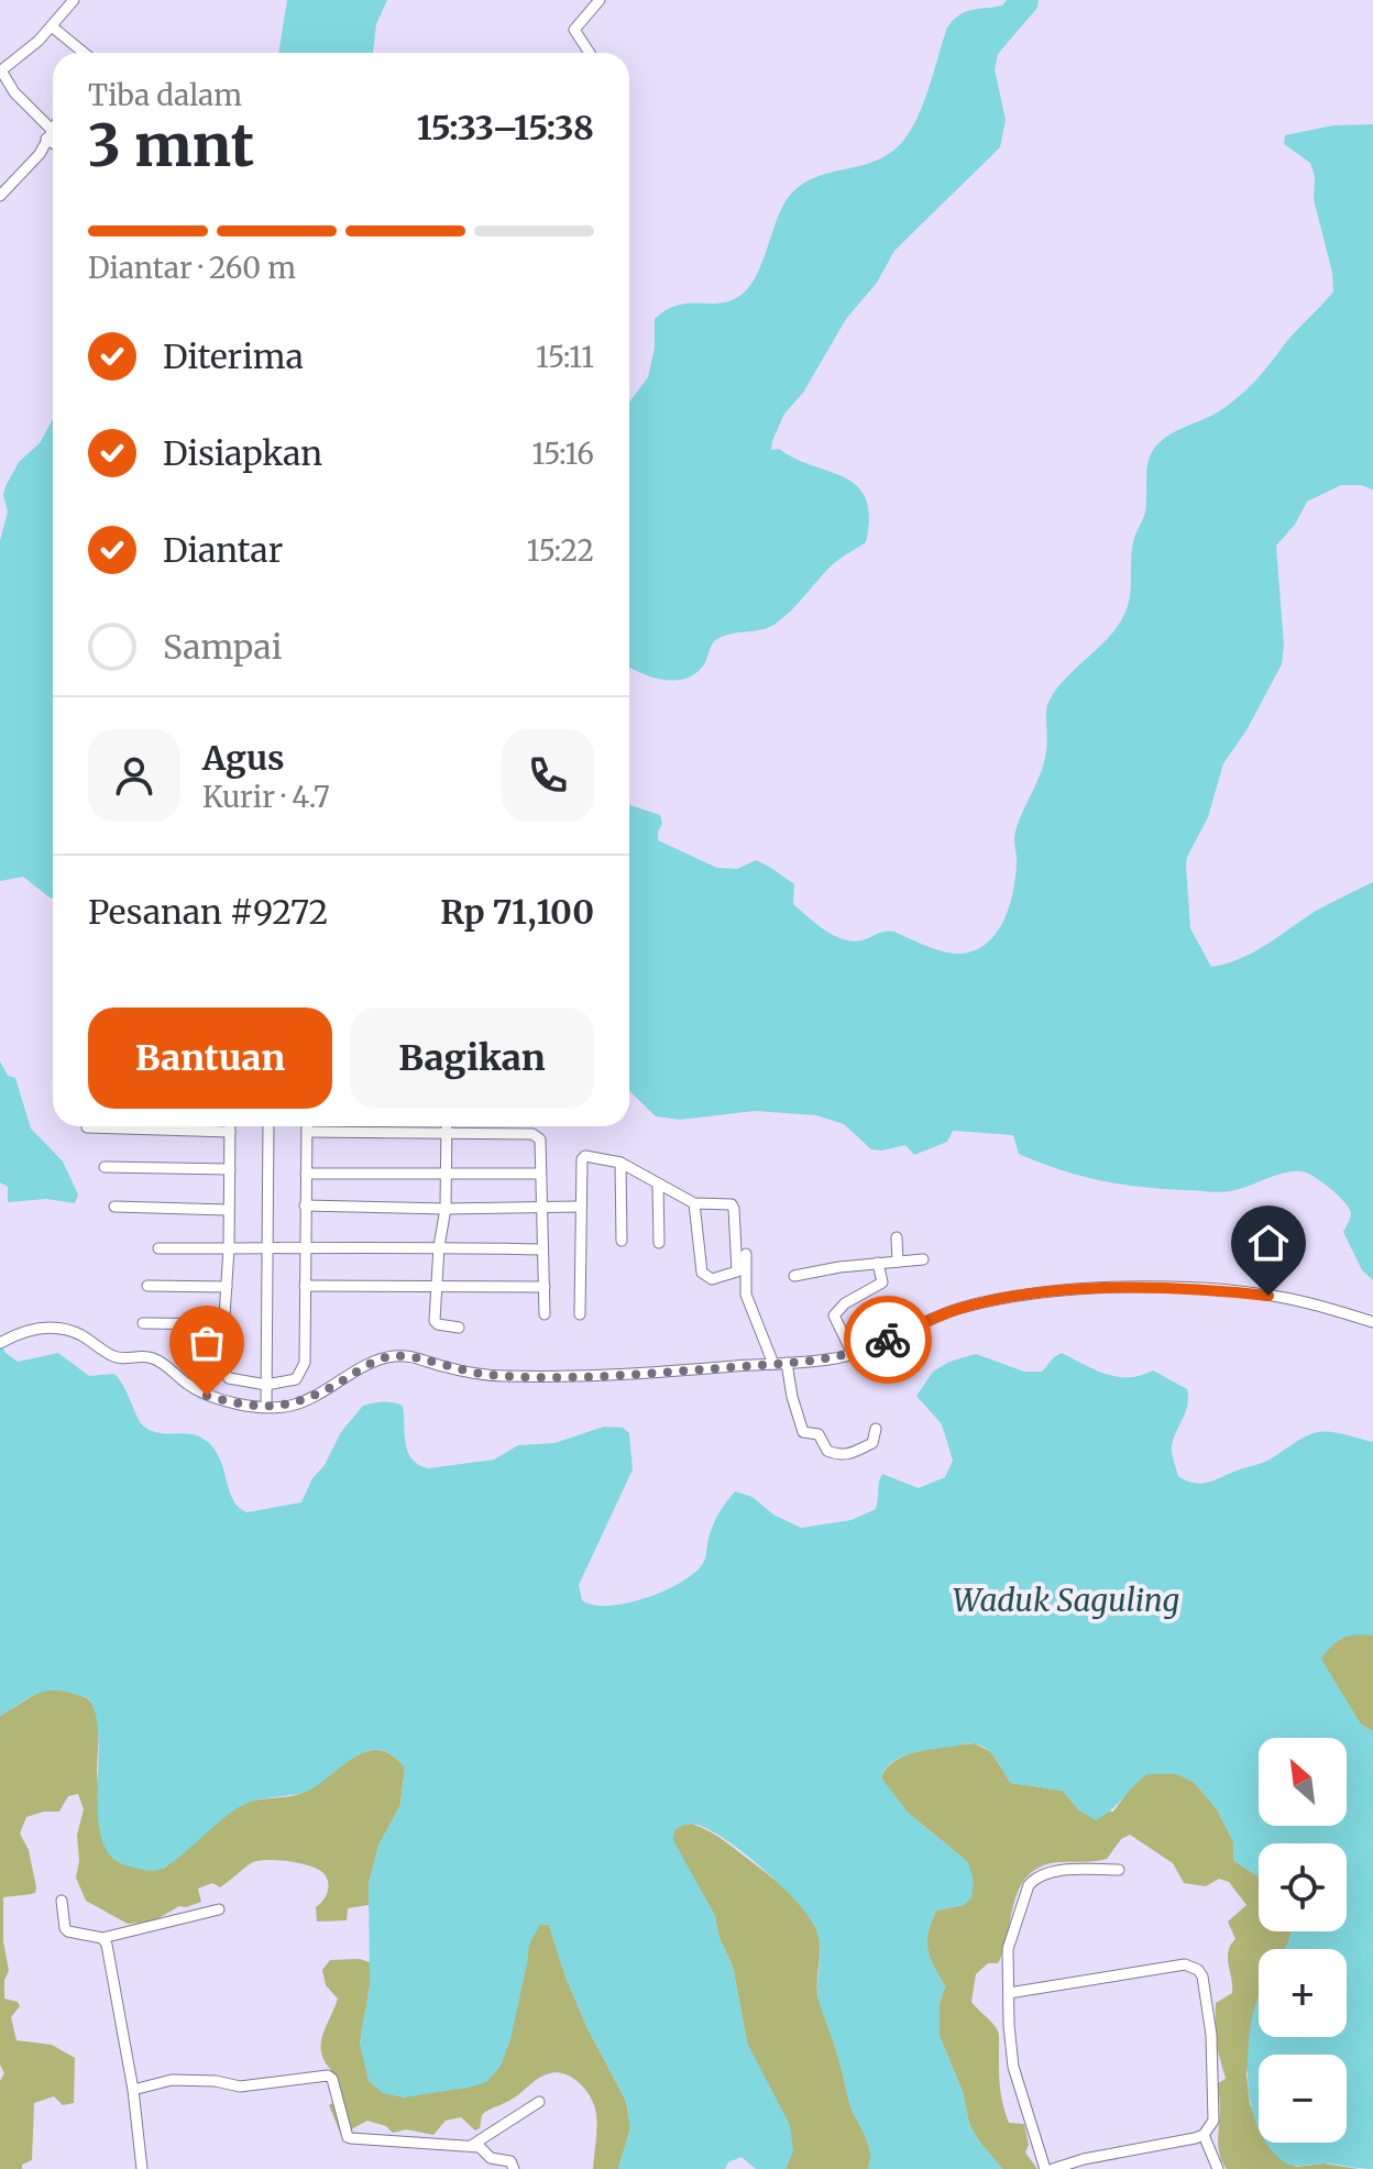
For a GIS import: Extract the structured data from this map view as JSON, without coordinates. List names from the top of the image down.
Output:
{
  "water": ["Waduk Saguling"],
  "north": "top left",
  "page": {
    "heading": ["3 mnt", "Tiba dalam", "15:33–15:38"],
    "panel": [
      "Agus",
      "Kurir · 4.7",
      "Pesanan #9272",
      "Rp 71,100"
    ],
    "bar": "Diantar · 260 m",
    "list": [
      ["Diterima", "15:11"],
      ["Disiapkan", "15:16"],
      ["Diantar", "15:22"],
      "Sampai"
    ],
    "buttons": ["Bantuan", "Bagikan"],
    "map_buttons": ["+", "−"]
  }
}
